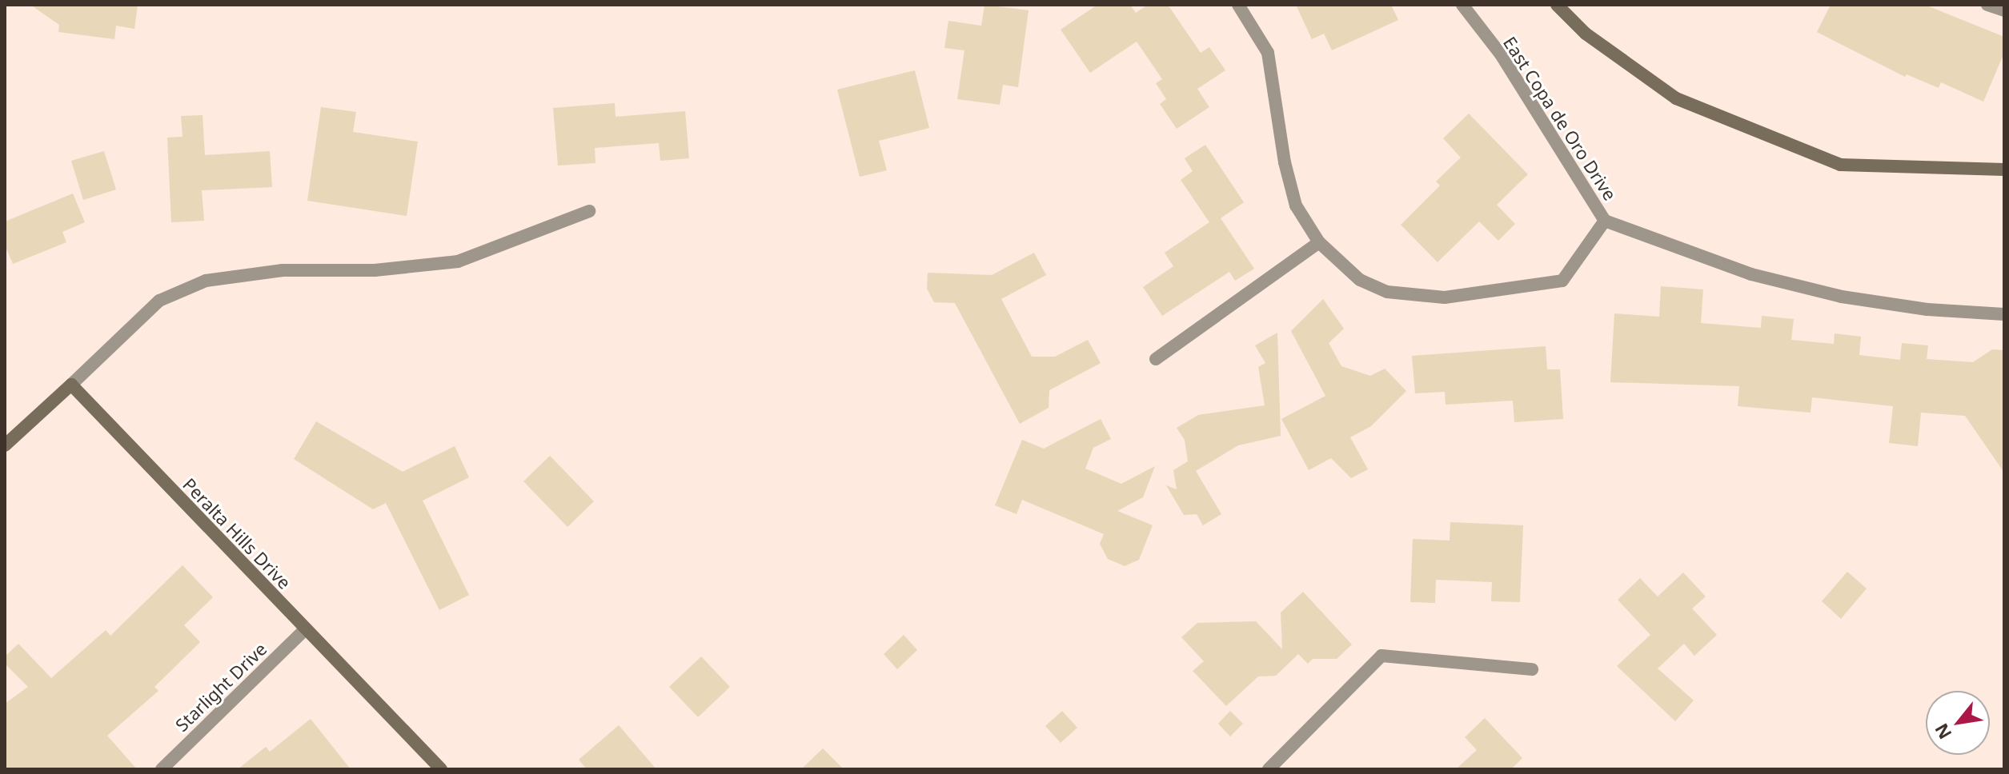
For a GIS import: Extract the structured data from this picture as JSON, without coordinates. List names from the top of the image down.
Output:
{
  "streets": {
    "street": ["East Copa de Oro Drive", "Peralta Hills Drive", "Starlight Drive"]
  },
  "crossings": [
    ["Peralta Hills Drive", "Starlight Drive"]
  ],
  "north": "bottom left"
}
